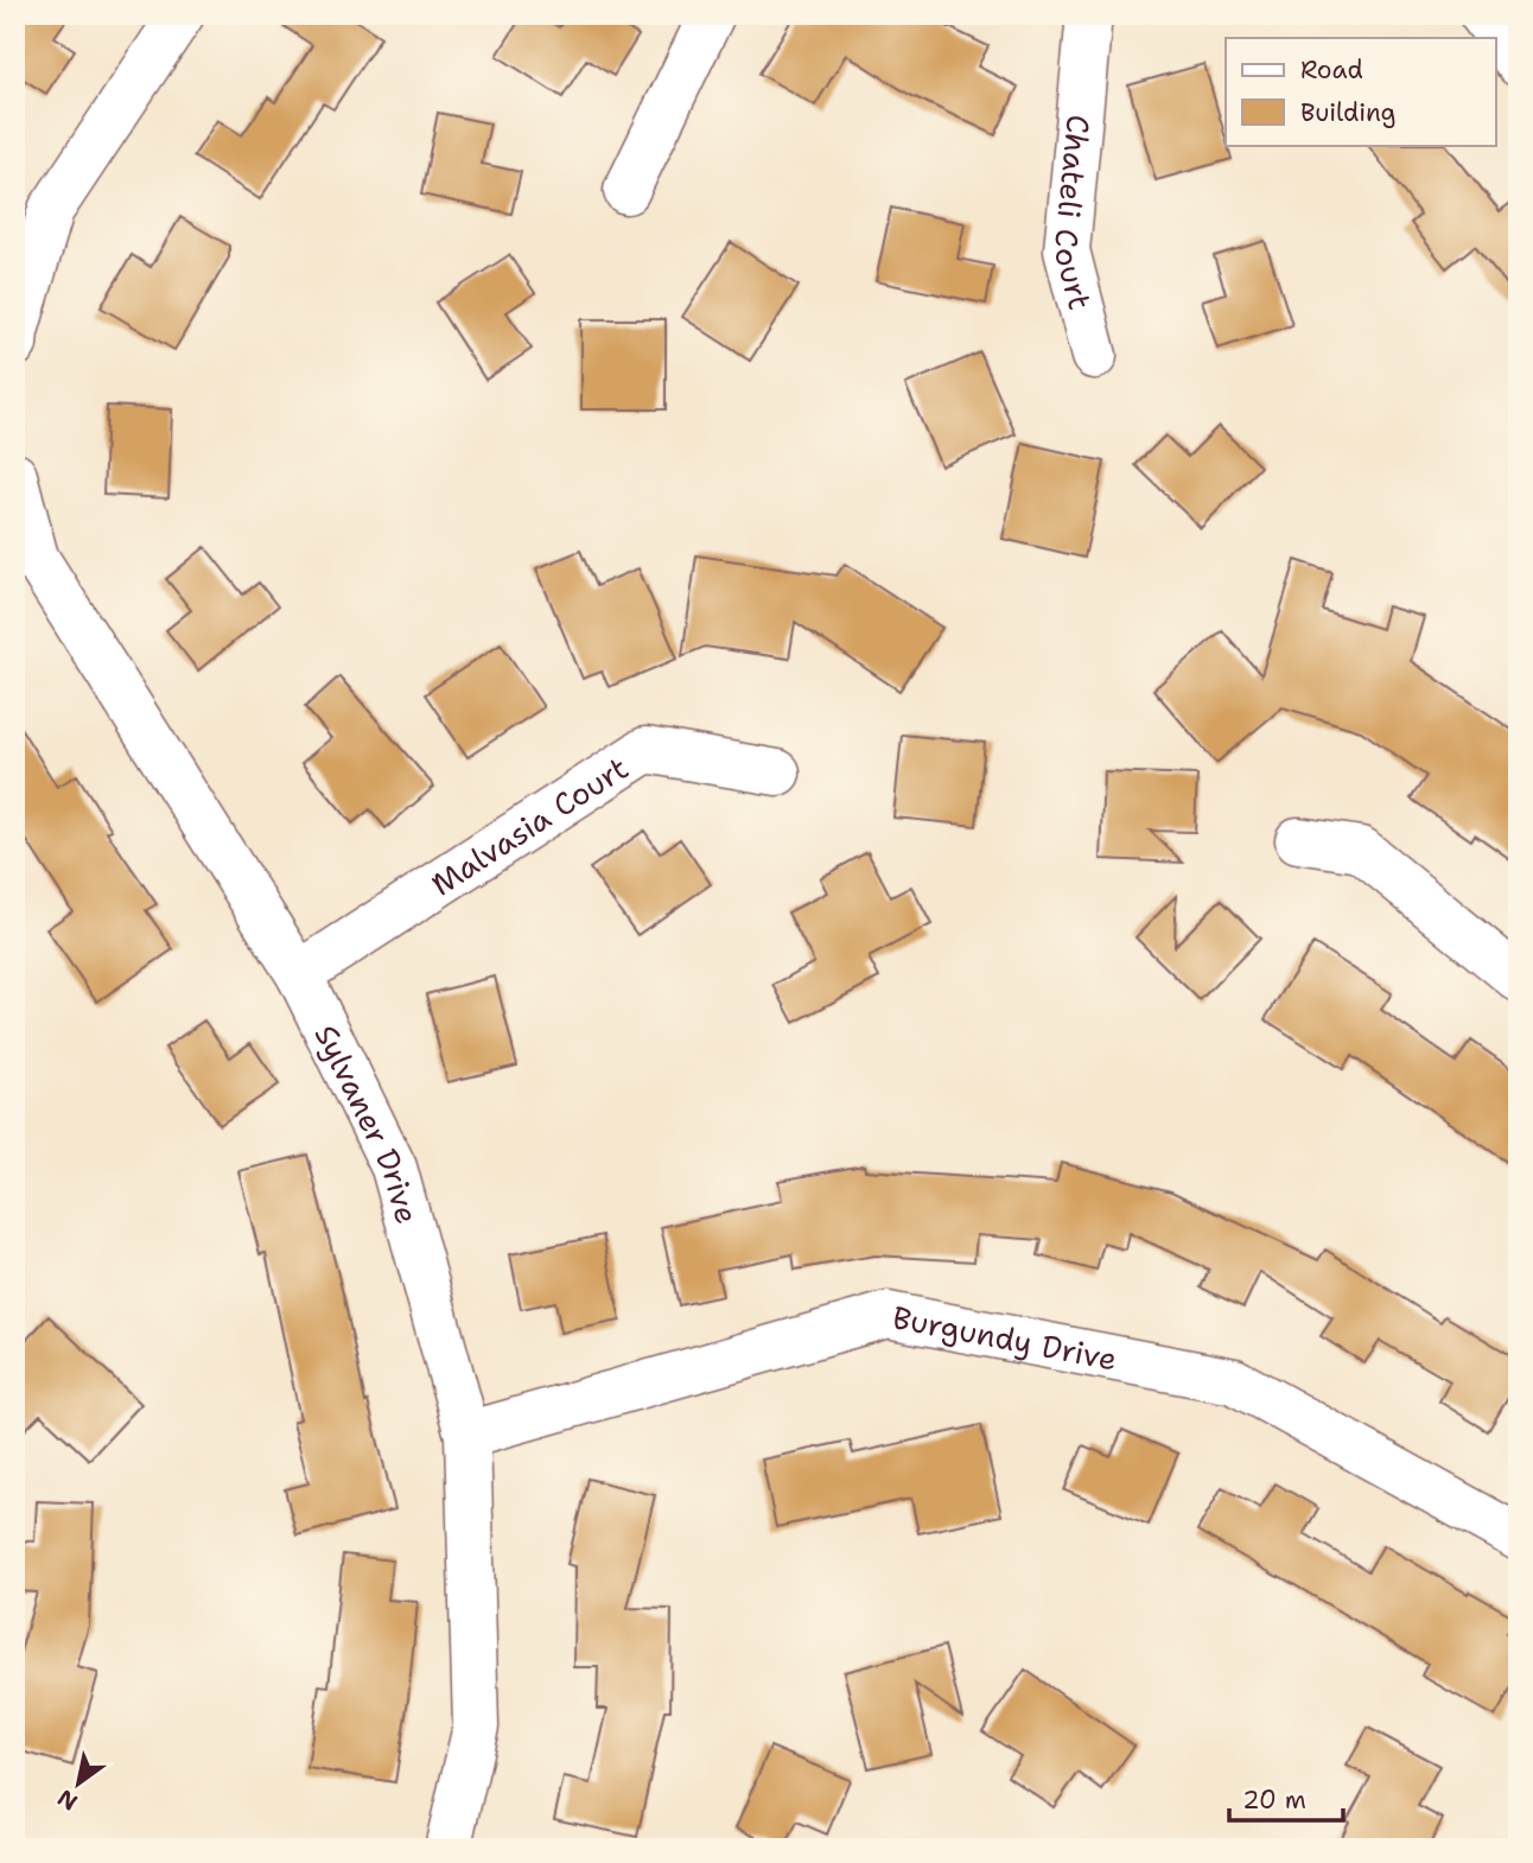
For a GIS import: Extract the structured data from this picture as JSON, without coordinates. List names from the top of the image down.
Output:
{
  "streets": {
    "street": [
      "Chateli Court",
      "Malvasia Court",
      "Sylvaner Drive",
      "Burgundy Drive"
    ]
  },
  "crossings": [
    ["Malvasia Court", "Sylvaner Drive"],
    ["Sylvaner Drive", "Burgundy Drive"]
  ],
  "legend": ["Road", "Building"],
  "scale_bar": "20 m",
  "north": "bottom left"
}
